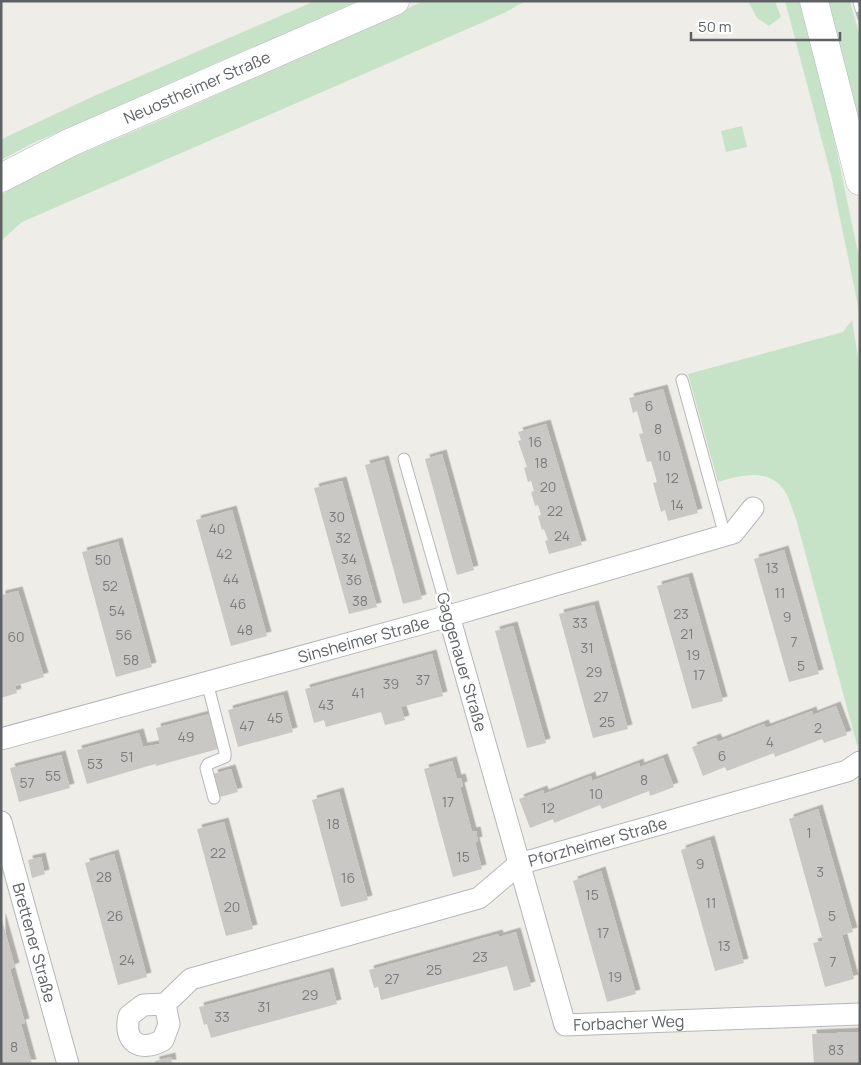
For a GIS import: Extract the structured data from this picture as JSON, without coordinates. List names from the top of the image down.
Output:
{
  "streets": {
    "main road": ["Neuostheimer Straße"],
    "street": [
      "Sinsheimer Straße",
      "Gaggenauer Straße",
      "Pforzheimer Straße",
      "Brettener Straße",
      "Forbacher Weg"
    ]
  },
  "crossings": [
    ["Sinsheimer Straße", "Gaggenauer Straße"],
    ["Gaggenauer Straße", "Pforzheimer Straße"],
    ["Gaggenauer Straße", "Forbacher Weg"],
    ["Pforzheimer Straße", "Forbacher Weg"]
  ],
  "house_numbers": [
    "6",
    "8",
    "16",
    "10",
    "18",
    "12",
    "20",
    "14",
    "22",
    "30",
    "40",
    "24",
    "32",
    "42",
    "34",
    "50",
    "13",
    "44",
    "36",
    "52",
    "11",
    "38",
    "46",
    "54",
    "23",
    "9",
    "33",
    "48",
    "21",
    "56",
    "60",
    "7",
    "31",
    "19",
    "58",
    "5",
    "29",
    "17",
    "37",
    "39",
    "41",
    "27",
    "43",
    "45",
    "25",
    "47",
    "2",
    "49",
    "4",
    "6",
    "51",
    "53",
    "55",
    "8",
    "57",
    "10",
    "17",
    "12",
    "18",
    "1",
    "22",
    "15",
    "9",
    "3",
    "28",
    "16",
    "15",
    "11",
    "20",
    "26",
    "5",
    "17",
    "13",
    "23",
    "24",
    "7",
    "25",
    "19",
    "27",
    "29",
    "31",
    "33",
    "8",
    "83"
  ],
  "scale_bar": "50 m"
}
